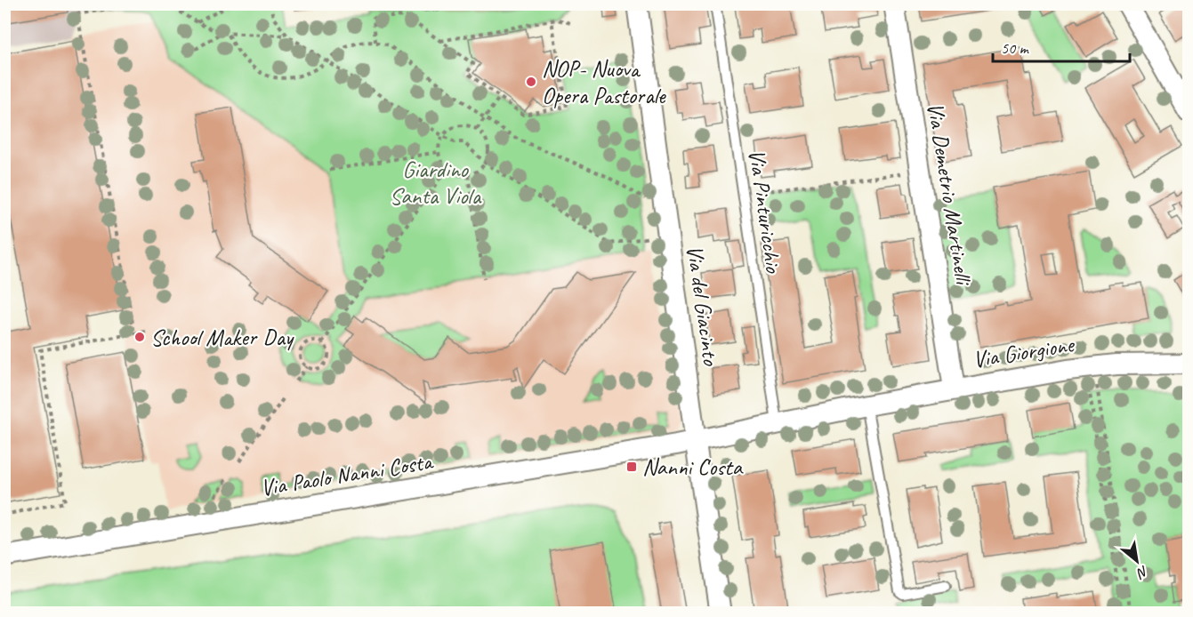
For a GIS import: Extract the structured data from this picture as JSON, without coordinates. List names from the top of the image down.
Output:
{
  "streets": {
    "street": [
      "Via Demetrio Martinelli",
      "Via del Giacinto",
      "Via Giorgione",
      "Via Paolo Nanni Costa"
    ],
    "lane": ["Via Pinturicchio"]
  },
  "crossings": [
    ["Via Demetrio Martinelli", "Via Giorgione"],
    ["Via Pinturicchio", "Via Giorgione"],
    ["Via del Giacinto", "Via Giorgione"],
    ["Via del Giacinto", "Via Paolo Nanni Costa"],
    ["Via Giorgione", "Via Paolo Nanni Costa"]
  ],
  "parks": ["Giardino Santa Viola"],
  "places": {
    "other": ["NOP- Nuova Opera Pastorale", "School Maker Day"],
    "transit": ["Nanni Costa"]
  },
  "scale_bar": "50 m",
  "north": "bottom right"
}
